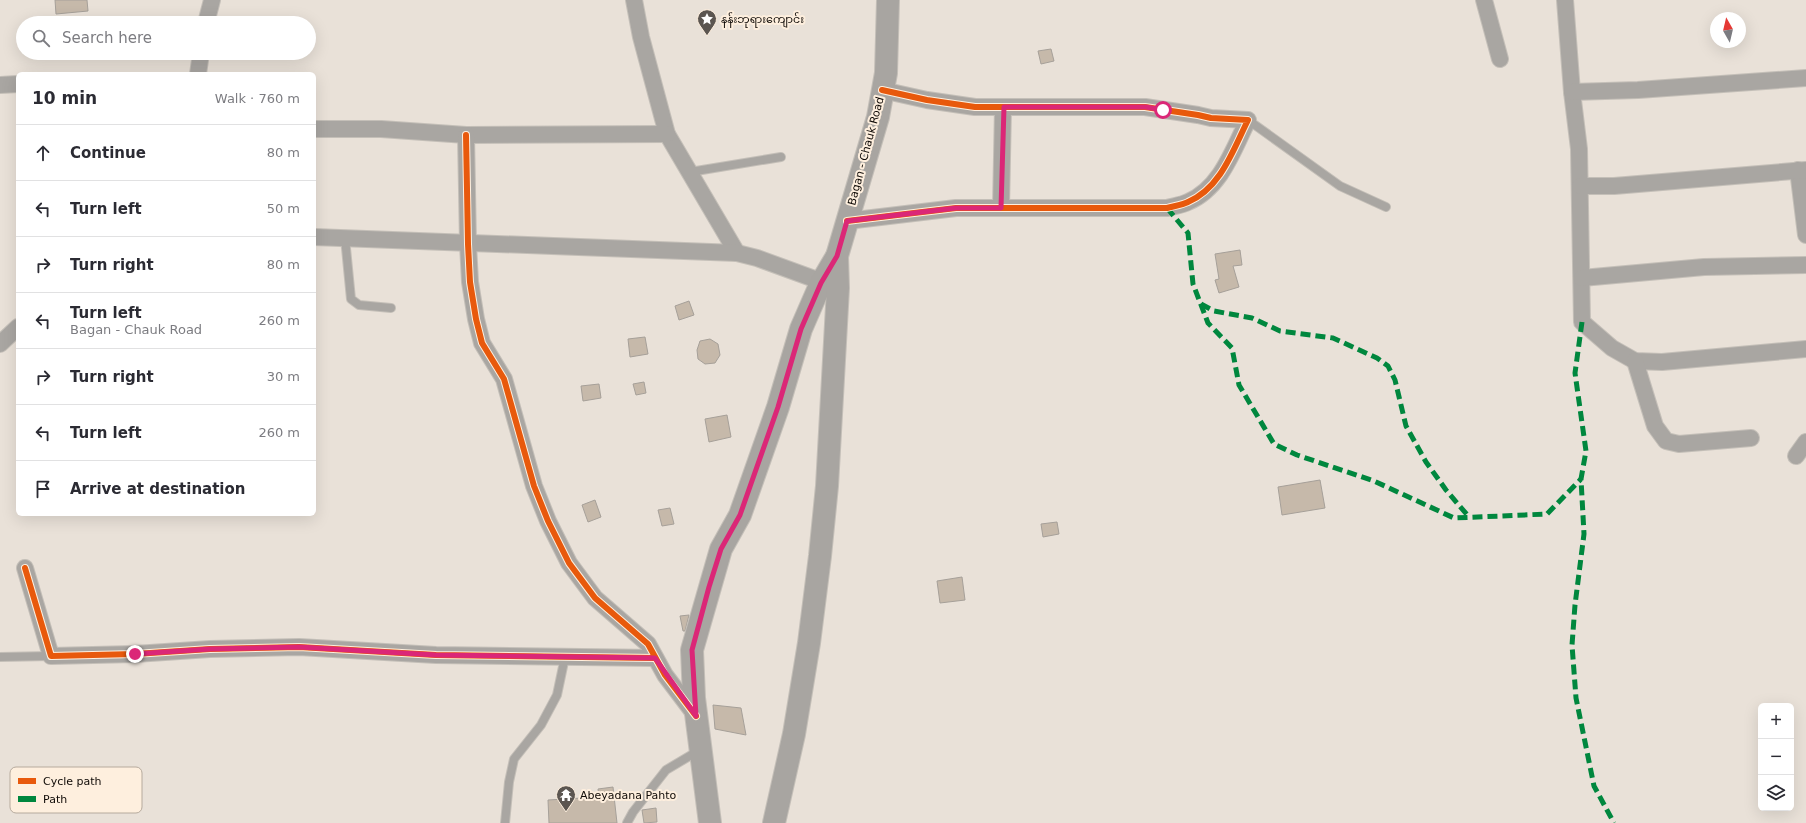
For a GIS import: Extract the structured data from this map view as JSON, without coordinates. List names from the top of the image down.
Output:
{
  "streets": {
    "main road": ["Bagan - Chauk Road"]
  },
  "places": {
    "place": ["နန်းဘုရားကျောင်း"],
    "temple": ["Abeyadana Pahto"]
  },
  "legend": ["Cycle path", "Path"],
  "north": "top",
  "page": {
    "search": "Search here",
    "heading": ["10 min", "Walk · 760 m"],
    "list": [
      ["Continue", "80 m"],
      ["Turn left", "50 m"],
      ["Turn right", "80 m"],
      ["Turn left", "Bagan - Chauk Road", "260 m"],
      ["Turn right", "30 m"],
      ["Turn left", "260 m"],
      "Arrive at destination"
    ],
    "map_buttons": ["+", "−"]
  }
}
